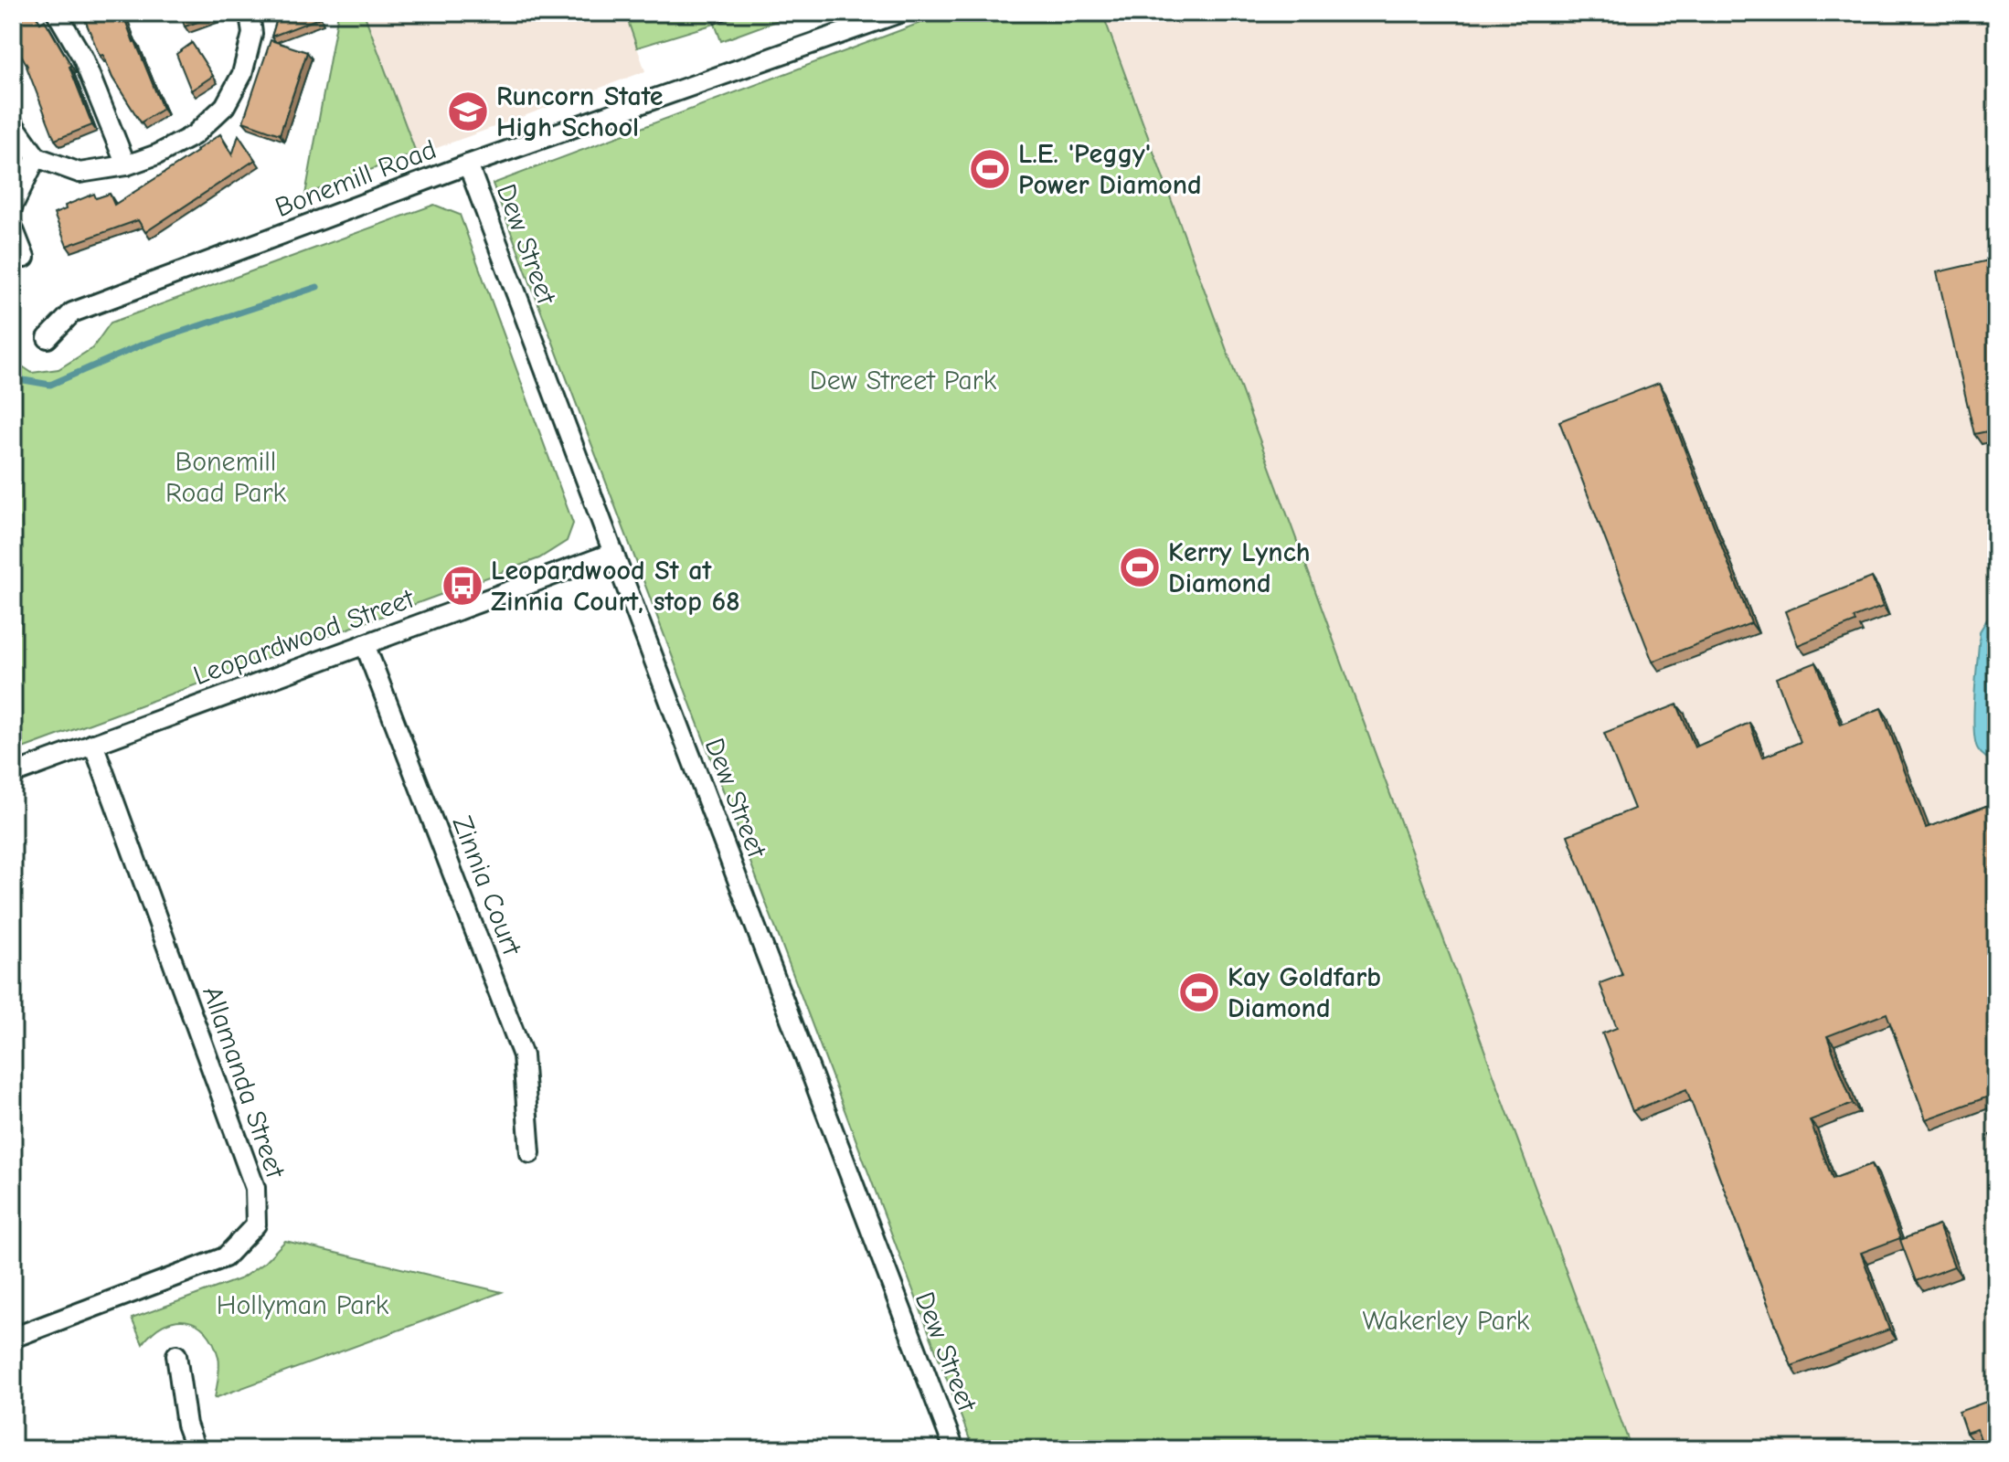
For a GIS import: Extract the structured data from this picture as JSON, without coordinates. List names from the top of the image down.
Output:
{
  "streets": {
    "street": [
      "Bonemill Road",
      "Dew Street",
      "Leopardwood Street",
      "Zinnia Court",
      "Allamanda Street"
    ]
  },
  "crossings": [
    ["Bonemill Road", "Dew Street"],
    ["Dew Street", "Leopardwood Street"],
    ["Leopardwood Street", "Zinnia Court"],
    ["Leopardwood Street", "Allamanda Street"]
  ],
  "parks": [
    "Dew Street Park",
    "Bonemill Road Park",
    "Hollyman Park",
    "Wakerley Park"
  ],
  "places": {
    "school or university": ["Runcorn State High School"],
    "sports": ["L.E. 'Peggy' Power Diamond", "Kerry Lynch Diamond", "Kay Goldfarb Diamond"],
    "bus stop": ["Leopardwood St at Zinnia Court, stop 68"]
  }
}
